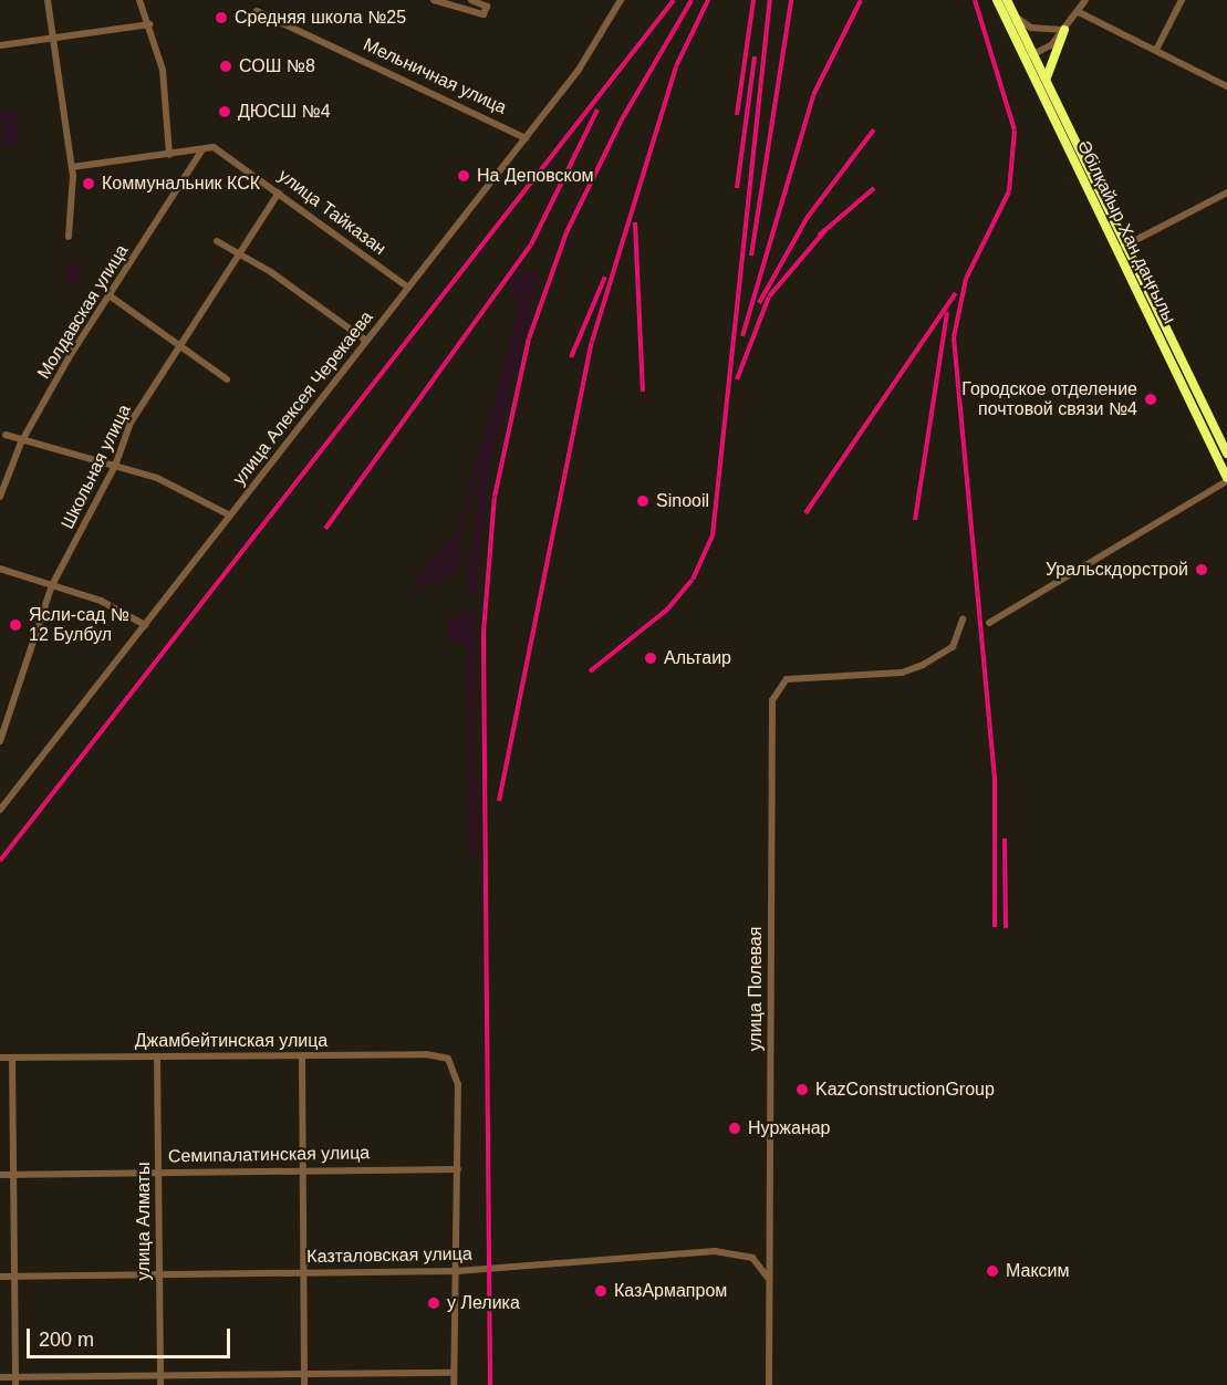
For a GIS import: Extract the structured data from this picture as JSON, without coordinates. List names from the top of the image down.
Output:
{
  "streets": {
    "main road": ["Әбілқайыр Хан даңғылы"],
    "street": [
      "Мельничная улица",
      "улица Тайказан",
      "Молдавская улица",
      "улица Алексея Черекаева",
      "Школьная улица",
      "улица Полевая",
      "Джамбейтинская улица",
      "Семипалатинская улица",
      "улица Алматы",
      "Казталовская улица"
    ]
  },
  "crossings": [
    ["Мельничная улица", "улица Алексея Черекаева"],
    ["улица Тайказан", "Молдавская улица"],
    ["улица Тайказан", "улица Алексея Черекаева"],
    ["улица Тайказан", "Школьная улица"],
    ["улица Полевая", "Казталовская улица"],
    ["Джамбейтинская улица", "Семипалатинская улица"],
    ["Джамбейтинская улица", "улица Алматы"],
    ["Семипалатинская улица", "улица Алматы"],
    ["улица Алматы", "Казталовская улица"]
  ],
  "places": [
    "Средняя школа №25",
    "СОШ №8",
    "ДЮСШ №4",
    "На Деповском",
    "Коммунальник КСК",
    "Городское отделение почтовой связи №4",
    "Sinooil",
    "Уральскдорстрой",
    "Ясли-сад № 12 Булбул",
    "Альтаир",
    "KazConstructionGroup",
    "Нуржанар",
    "Максим",
    "КазАрмапром",
    "у Лелика"
  ],
  "scale_bar": "200 m"
}
